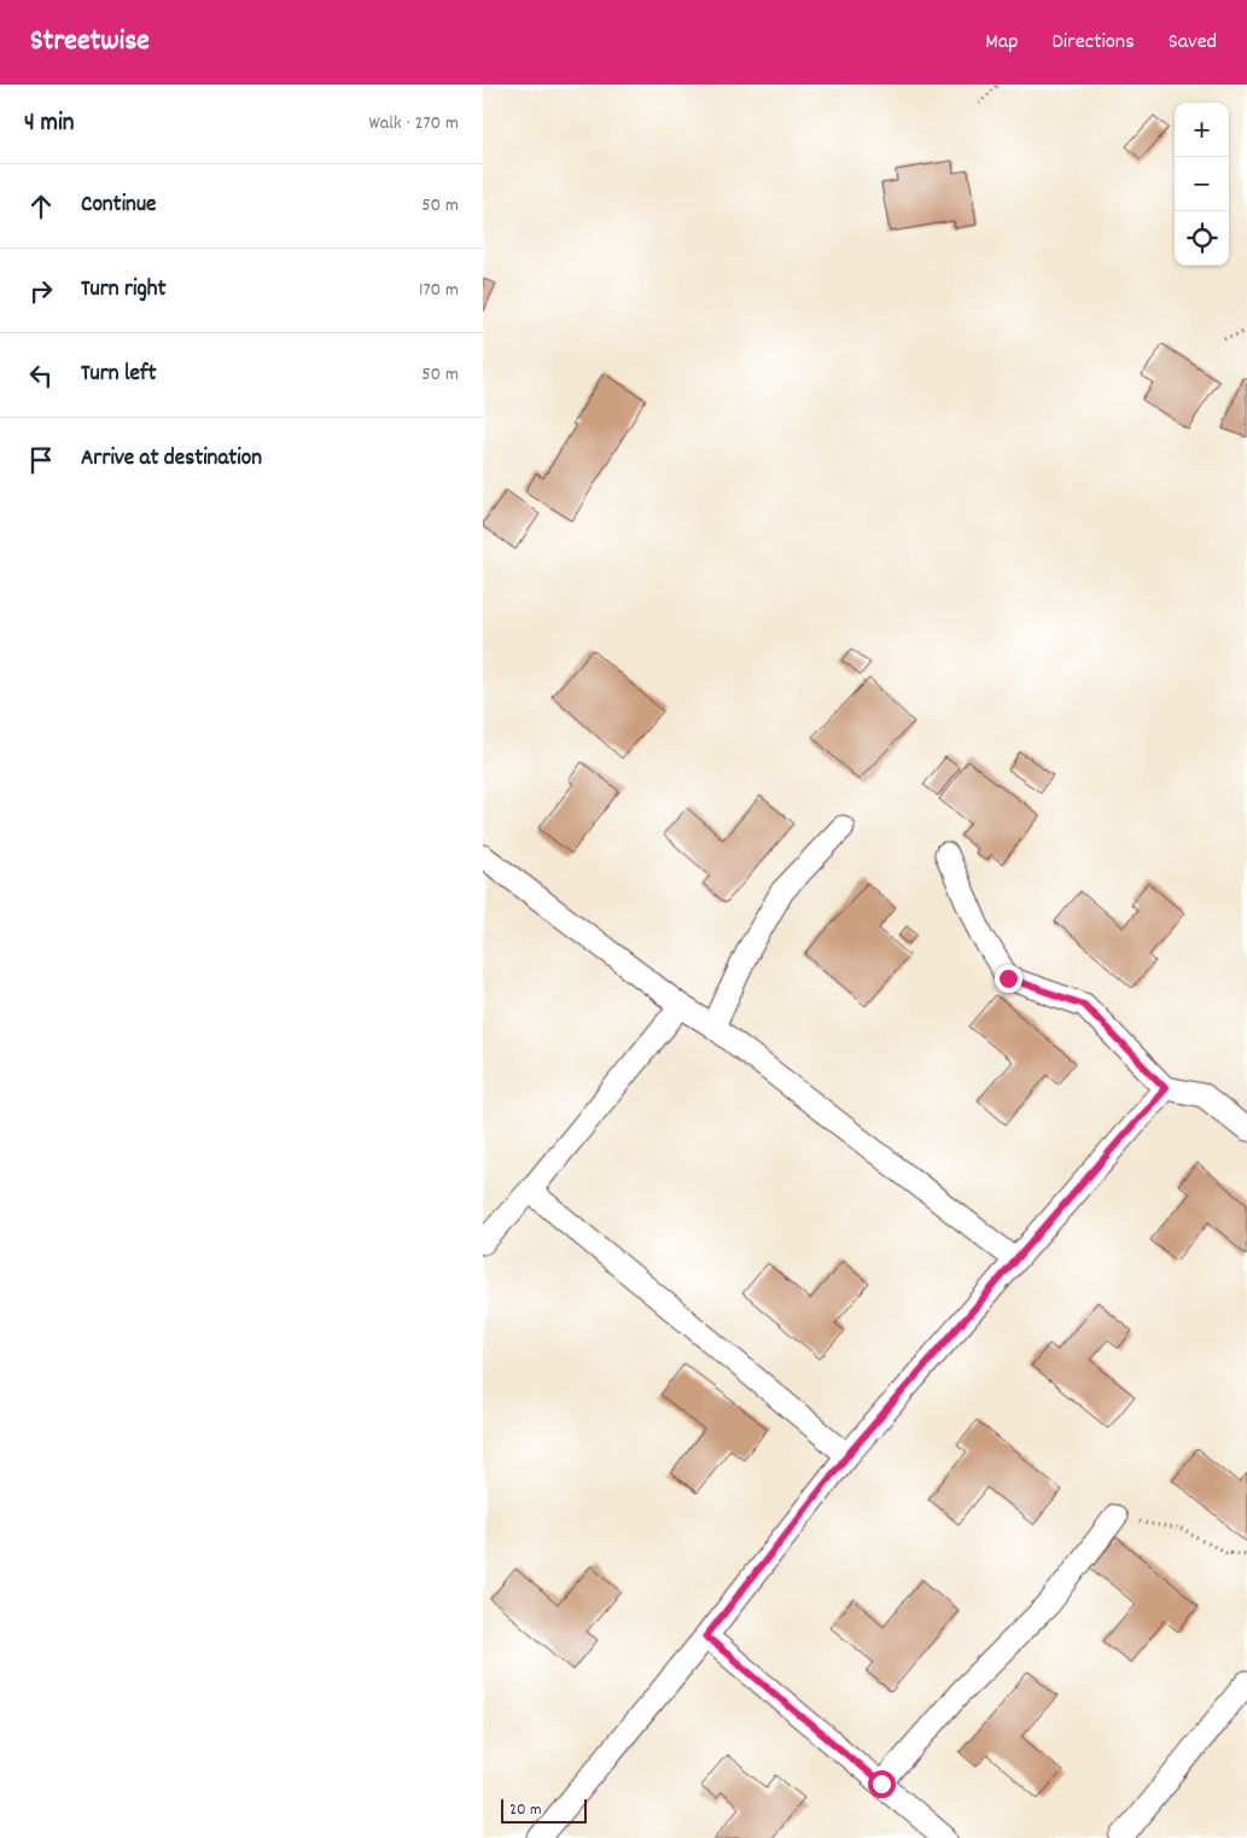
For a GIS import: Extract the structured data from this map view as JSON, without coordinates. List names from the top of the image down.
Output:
{
  "scale_bar": "20 m",
  "page": {
    "header": "Streetwise",
    "nav": ["Map", "Directions", "Saved"],
    "heading": ["4 min", "Walk · 270 m"],
    "map_buttons": ["+", "−"],
    "list": [
      ["Continue", "50 m"],
      ["Turn right", "170 m"],
      ["Turn left", "50 m"],
      "Arrive at destination"
    ],
    "scale": "20 m"
  }
}
